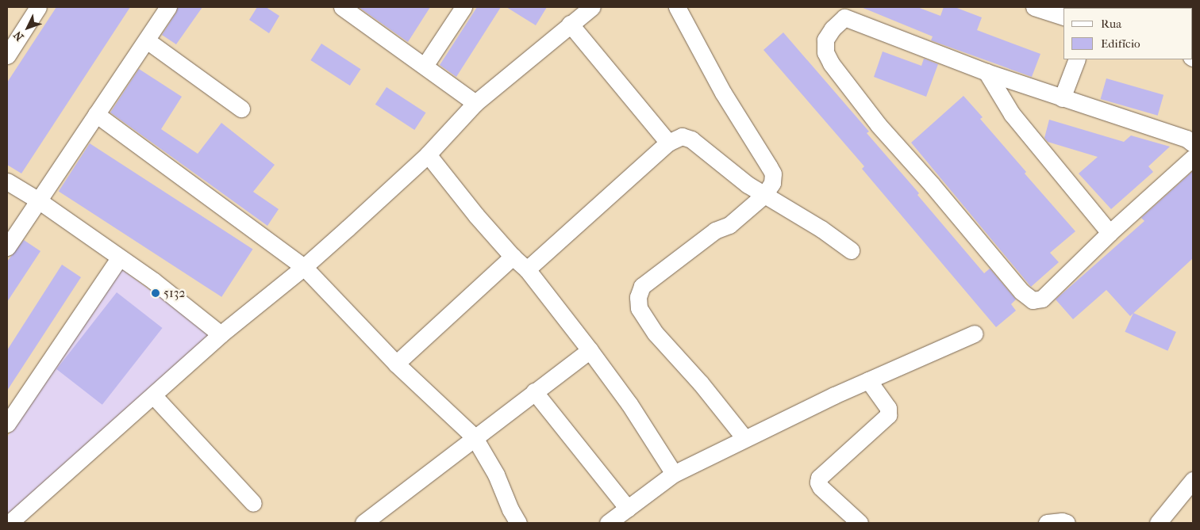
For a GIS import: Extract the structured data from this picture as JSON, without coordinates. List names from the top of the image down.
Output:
{
  "places": ["5132"],
  "legend": ["Rua", "Edifício"],
  "north": "bottom left"
}
